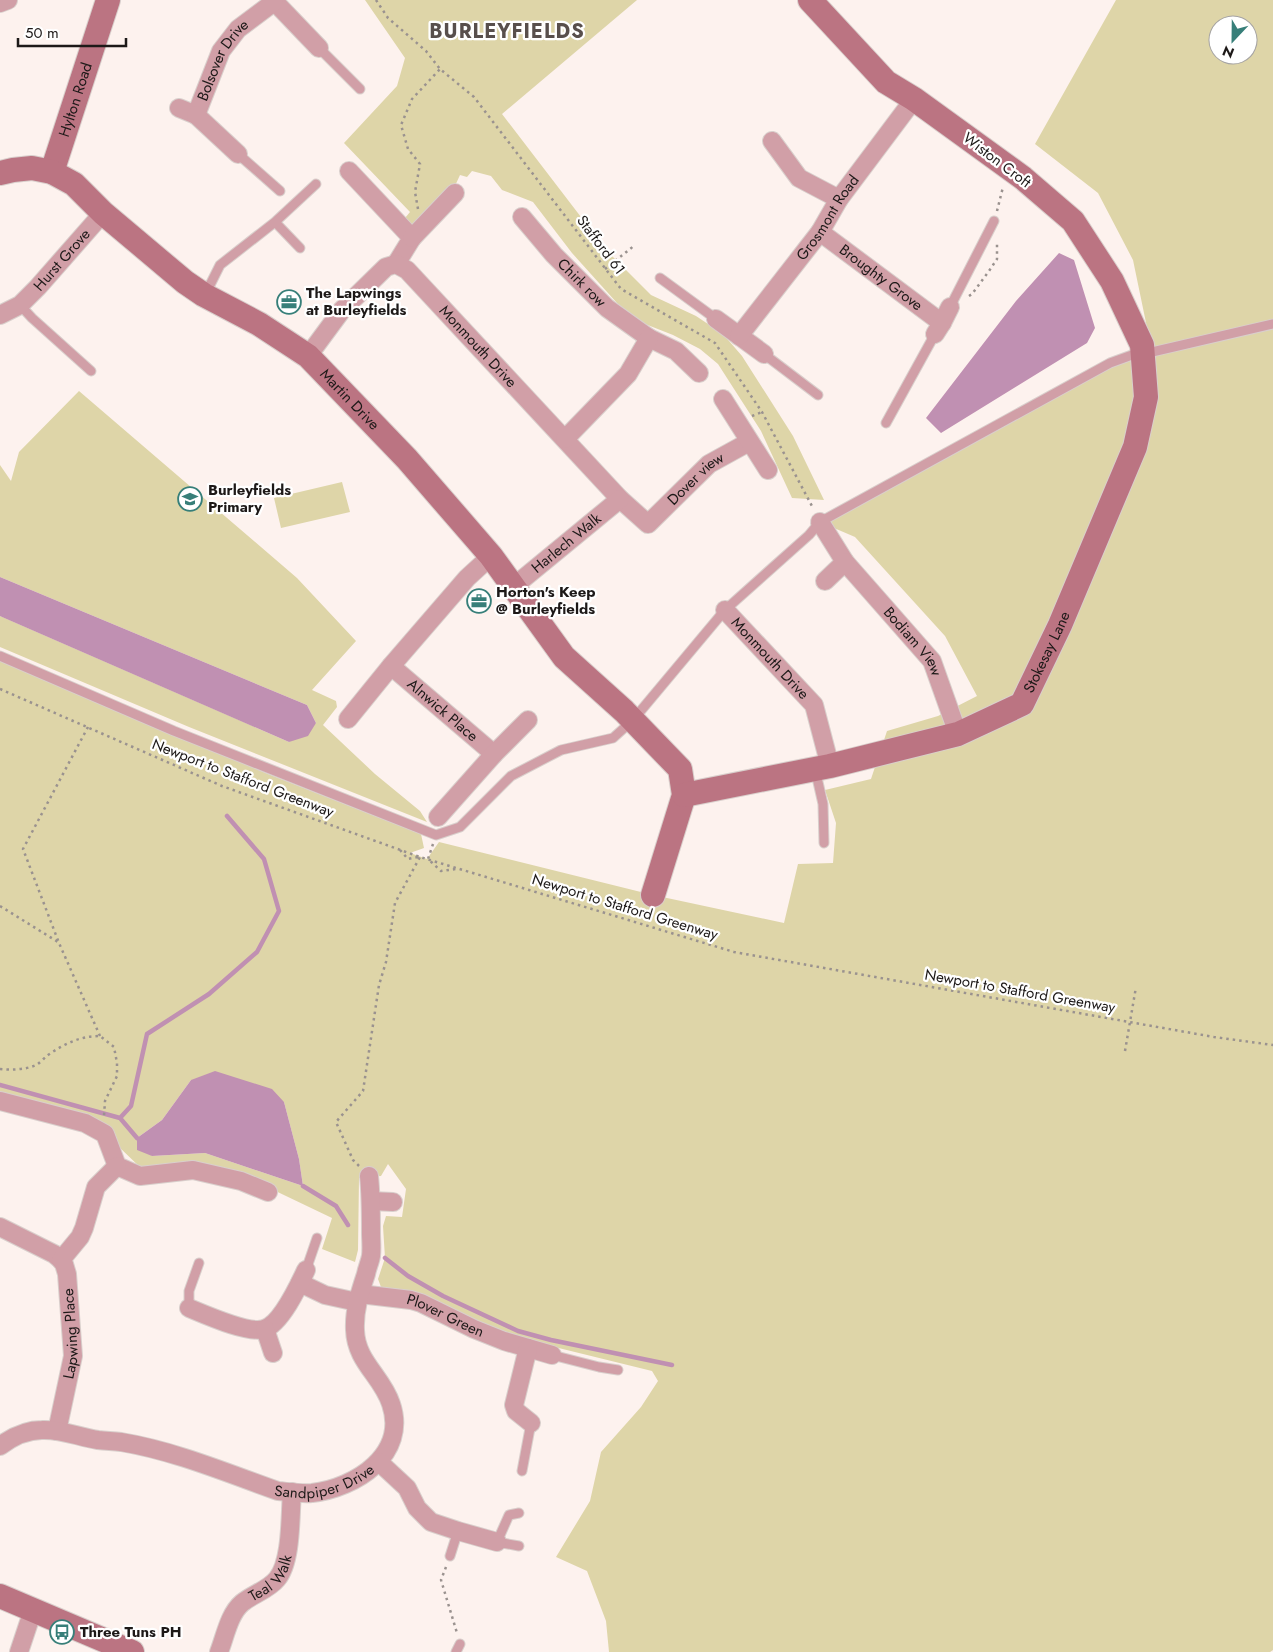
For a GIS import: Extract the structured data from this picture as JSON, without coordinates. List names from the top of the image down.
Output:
{
  "streets": {
    "street": [
      "Bolsover Drive",
      "Hylton Road",
      "Wiston Croft",
      "Grosmont Road",
      "Hurst Grove",
      "Broughty Grove",
      "Chirk row",
      "Monmouth Drive",
      "Martin Drive",
      "Dover view",
      "Harlech Walk",
      "Bodiam View",
      "Stokesay Lane",
      "Alnwick Place",
      "Plover Green",
      "Lapwing Place",
      "Sandpiper Drive",
      "Teal Walk"
    ],
    "path": ["Stafford 61", "Newport to Stafford Greenway"]
  },
  "crossings": [
    ["Hylton Road", "Martin Drive"],
    ["Wiston Croft", "Grosmont Road"],
    ["Wiston Croft", "Stokesay Lane"],
    ["Grosmont Road", "Broughty Grove"],
    ["Stafford 61", "Bodiam View"],
    ["Hurst Grove", "Martin Drive"],
    ["Monmouth Drive", "Dover view"],
    ["Monmouth Drive", "Harlech Walk"],
    ["Monmouth Drive", "Stokesay Lane"],
    ["Martin Drive", "Harlech Walk"],
    ["Martin Drive", "Stokesay Lane"],
    ["Bodiam View", "Stokesay Lane"],
    ["Plover Green", "Sandpiper Drive"],
    ["Lapwing Place", "Sandpiper Drive"],
    ["Sandpiper Drive", "Teal Walk"]
  ],
  "districts": ["BURLEYFIELDS"],
  "places": {
    "office": ["The Lapwings at Burleyfields", "Horton's Keep @ Burleyfields"],
    "school or university": ["Burleyfields Primary"],
    "bus stop": ["Three Tuns PH"]
  },
  "scale_bar": "50 m",
  "north": "bottom"
}
